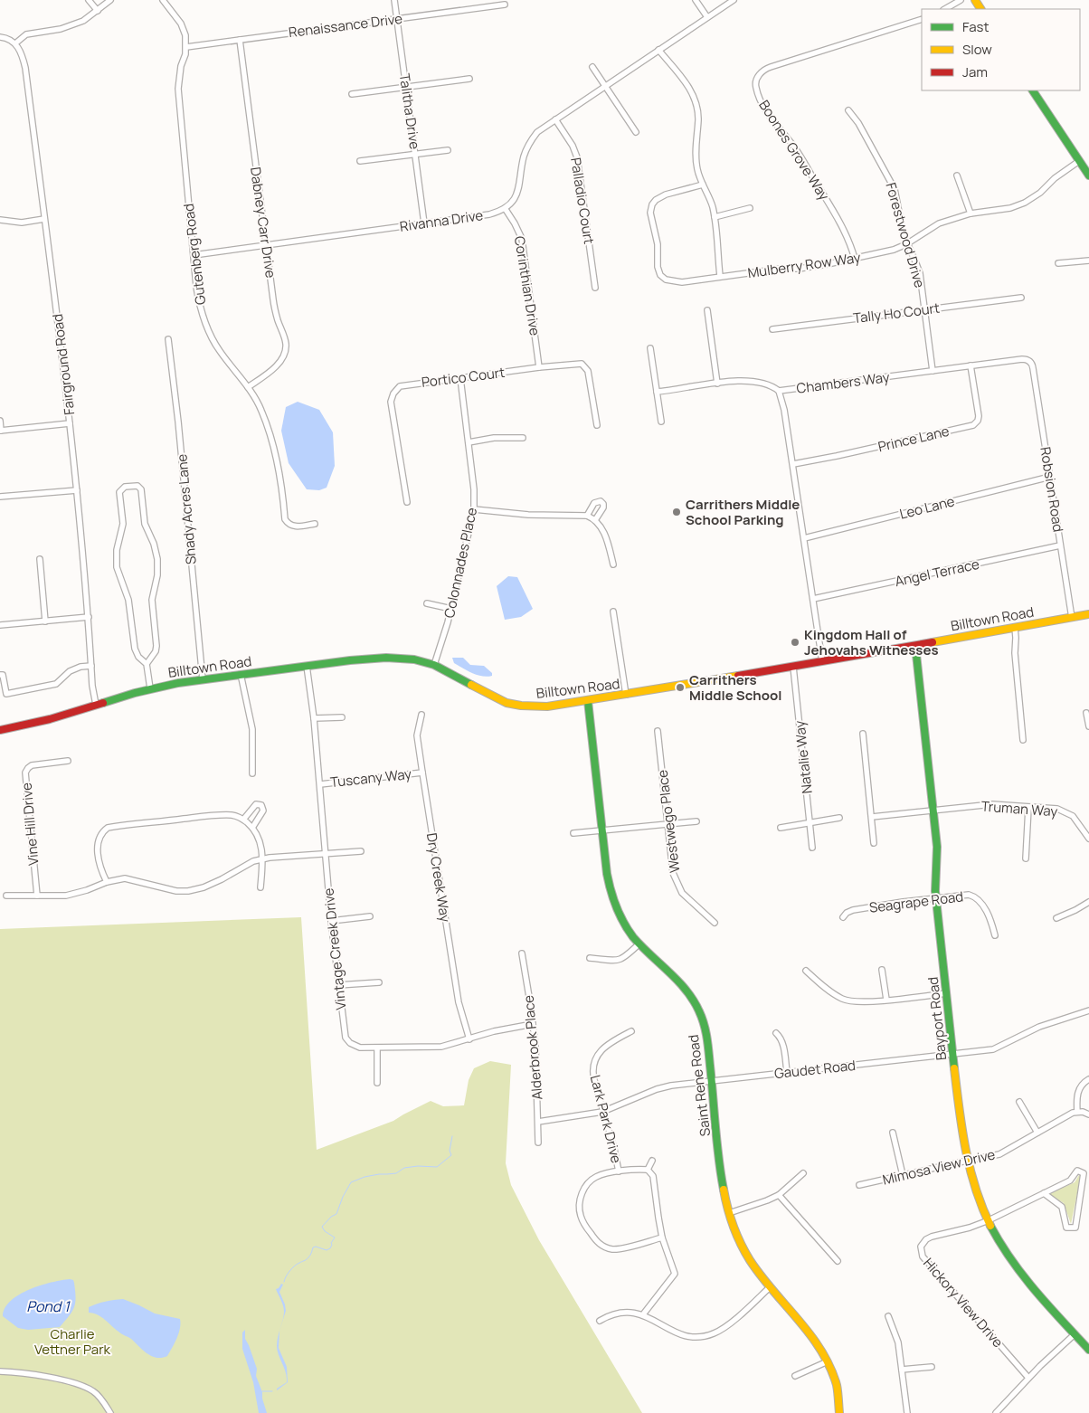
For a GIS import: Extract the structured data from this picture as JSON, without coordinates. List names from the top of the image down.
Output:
{
  "streets": {
    "street": [
      "Renaissance Drive",
      "Talitha Drive",
      "Boones Grove Way",
      "Palladio Court",
      "Rivanna Drive",
      "Dabney Carr Drive",
      "Forestwood Drive",
      "Gutenberg Road",
      "Mulberry Row Way",
      "Corinthian Drive",
      "Tally Ho Court",
      "Fairground Road",
      "Portico Court",
      "Chambers Way",
      "Prince Lane",
      "Robsion Road",
      "Leo Lane",
      "Shady Acres Lane",
      "Colonnades Place",
      "Angel Terrace",
      "Billtown Road",
      "Natalie Way",
      "Tuscany Way",
      "Truman Way",
      "Westwego Place",
      "Vine Hill Drive",
      "Dry Creek Way",
      "Seagrape Road",
      "Vintage Creek Drive",
      "Bayport Road",
      "Alderbrook Place",
      "Gaudet Road",
      "Saint Rene Road",
      "Lark Park Drive",
      "Mimosa View Drive",
      "Hickory View Drive"
    ]
  },
  "crossings": [
    ["Renaissance Drive", "Talitha Drive"],
    ["Renaissance Drive", "Dabney Carr Drive"],
    ["Renaissance Drive", "Gutenberg Road"],
    ["Talitha Drive", "Rivanna Drive"],
    ["Boones Grove Way", "Mulberry Row Way"],
    ["Rivanna Drive", "Dabney Carr Drive"],
    ["Rivanna Drive", "Gutenberg Road"],
    ["Rivanna Drive", "Corinthian Drive"],
    ["Dabney Carr Drive", "Gutenberg Road"],
    ["Forestwood Drive", "Mulberry Row Way"],
    ["Forestwood Drive", "Tally Ho Court"],
    ["Forestwood Drive", "Chambers Way"],
    ["Corinthian Drive", "Portico Court"],
    ["Fairground Road", "Billtown Road"],
    ["Portico Court", "Colonnades Place"],
    ["Chambers Way", "Prince Lane"],
    ["Chambers Way", "Robsion Road"],
    ["Robsion Road", "Leo Lane"],
    ["Robsion Road", "Angel Terrace"],
    ["Robsion Road", "Billtown Road"],
    ["Shady Acres Lane", "Billtown Road"],
    ["Colonnades Place", "Billtown Road"],
    ["Billtown Road", "Natalie Way"],
    ["Billtown Road", "Vintage Creek Drive"],
    ["Billtown Road", "Bayport Road"],
    ["Billtown Road", "Saint Rene Road"],
    ["Tuscany Way", "Dry Creek Way"],
    ["Tuscany Way", "Vintage Creek Drive"],
    ["Truman Way", "Bayport Road"],
    ["Dry Creek Way", "Vintage Creek Drive"],
    ["Seagrape Road", "Bayport Road"],
    ["Vintage Creek Drive", "Alderbrook Place"],
    ["Bayport Road", "Gaudet Road"],
    ["Bayport Road", "Mimosa View Drive"],
    ["Bayport Road", "Hickory View Drive"],
    ["Alderbrook Place", "Gaudet Road"],
    ["Gaudet Road", "Saint Rene Road"],
    ["Gaudet Road", "Lark Park Drive"]
  ],
  "water": ["Pond 1"],
  "parks": ["Charlie Vettner Park"],
  "places": ["Carrithers Middle School Parking", "Kingdom Hall of Jehovahs Witnesses", "Carrithers Middle School"],
  "legend": ["Fast", "Slow", "Jam"]
}
